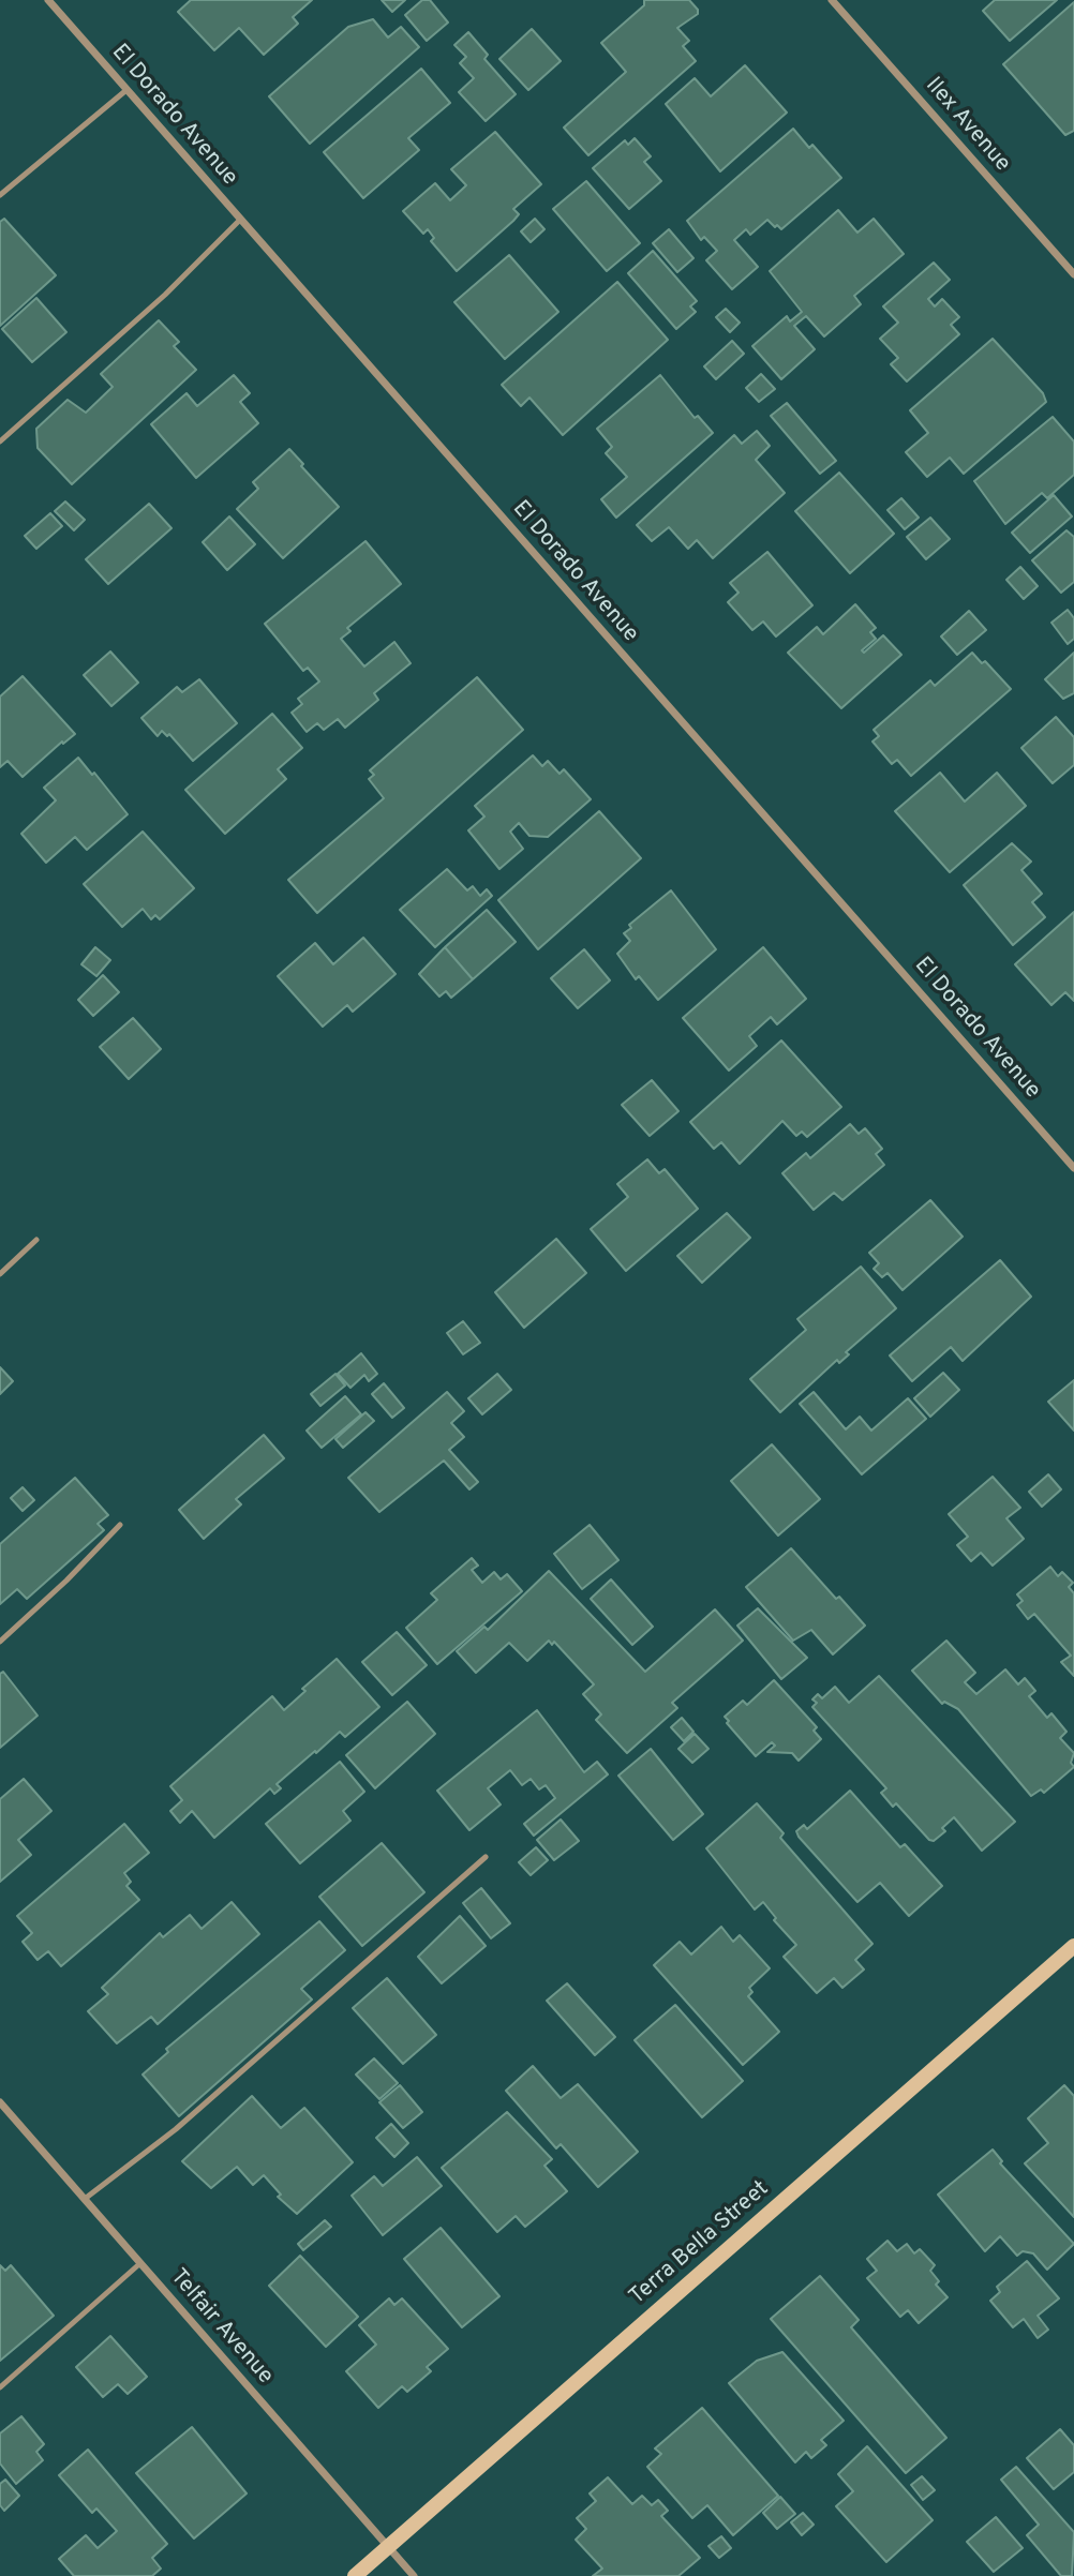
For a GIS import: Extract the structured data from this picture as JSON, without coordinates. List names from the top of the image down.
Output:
{
  "streets": {
    "main road": ["Terra Bella Street"],
    "street": ["El Dorado Avenue", "Ilex Avenue", "Telfair Avenue"]
  },
  "crossings": [
    ["Terra Bella Street", "Telfair Avenue"]
  ]
}
